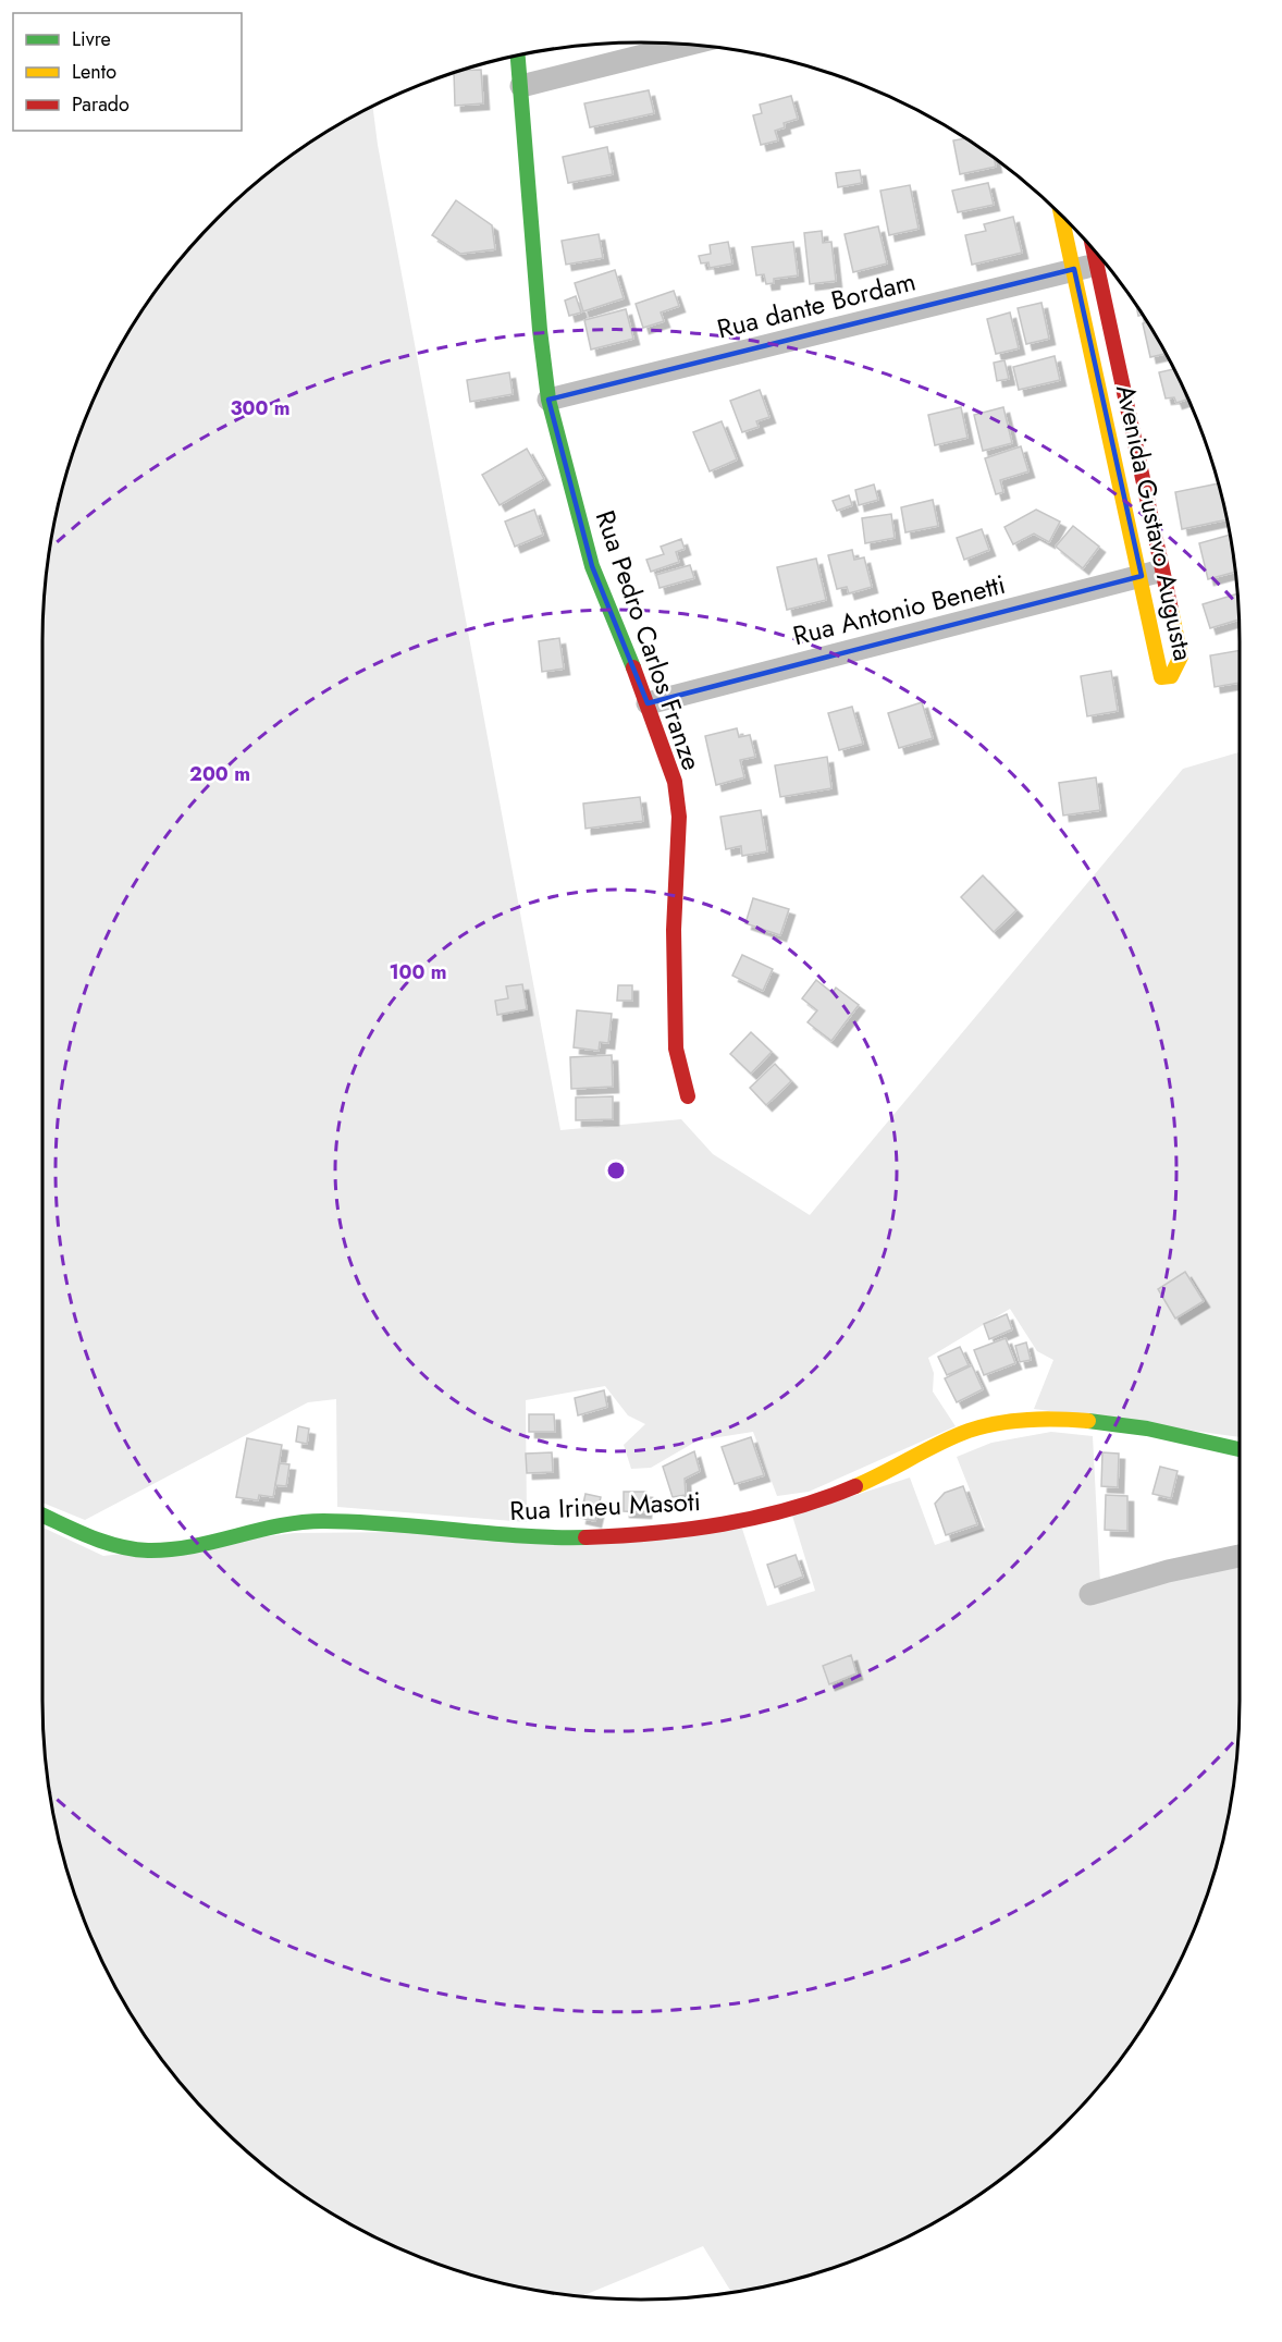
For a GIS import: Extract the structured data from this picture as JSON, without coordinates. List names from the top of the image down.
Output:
{
  "streets": {
    "street": [
      "Rua dante Bordam",
      "Avenida Gustavo Augusta",
      "Rua Antonio Benetti",
      "Rua Pedro Carlos Franze",
      "Rua Irineu Masoti"
    ]
  },
  "crossings": [
    ["Rua dante Bordam", "Avenida Gustavo Augusta"],
    ["Rua dante Bordam", "Rua Pedro Carlos Franze"],
    ["Avenida Gustavo Augusta", "Rua Antonio Benetti"],
    ["Rua Antonio Benetti", "Rua Pedro Carlos Franze"]
  ],
  "legend": ["Livre", "Lento", "Parado"],
  "rings": ["300 m", "200 m", "100 m"]
}
